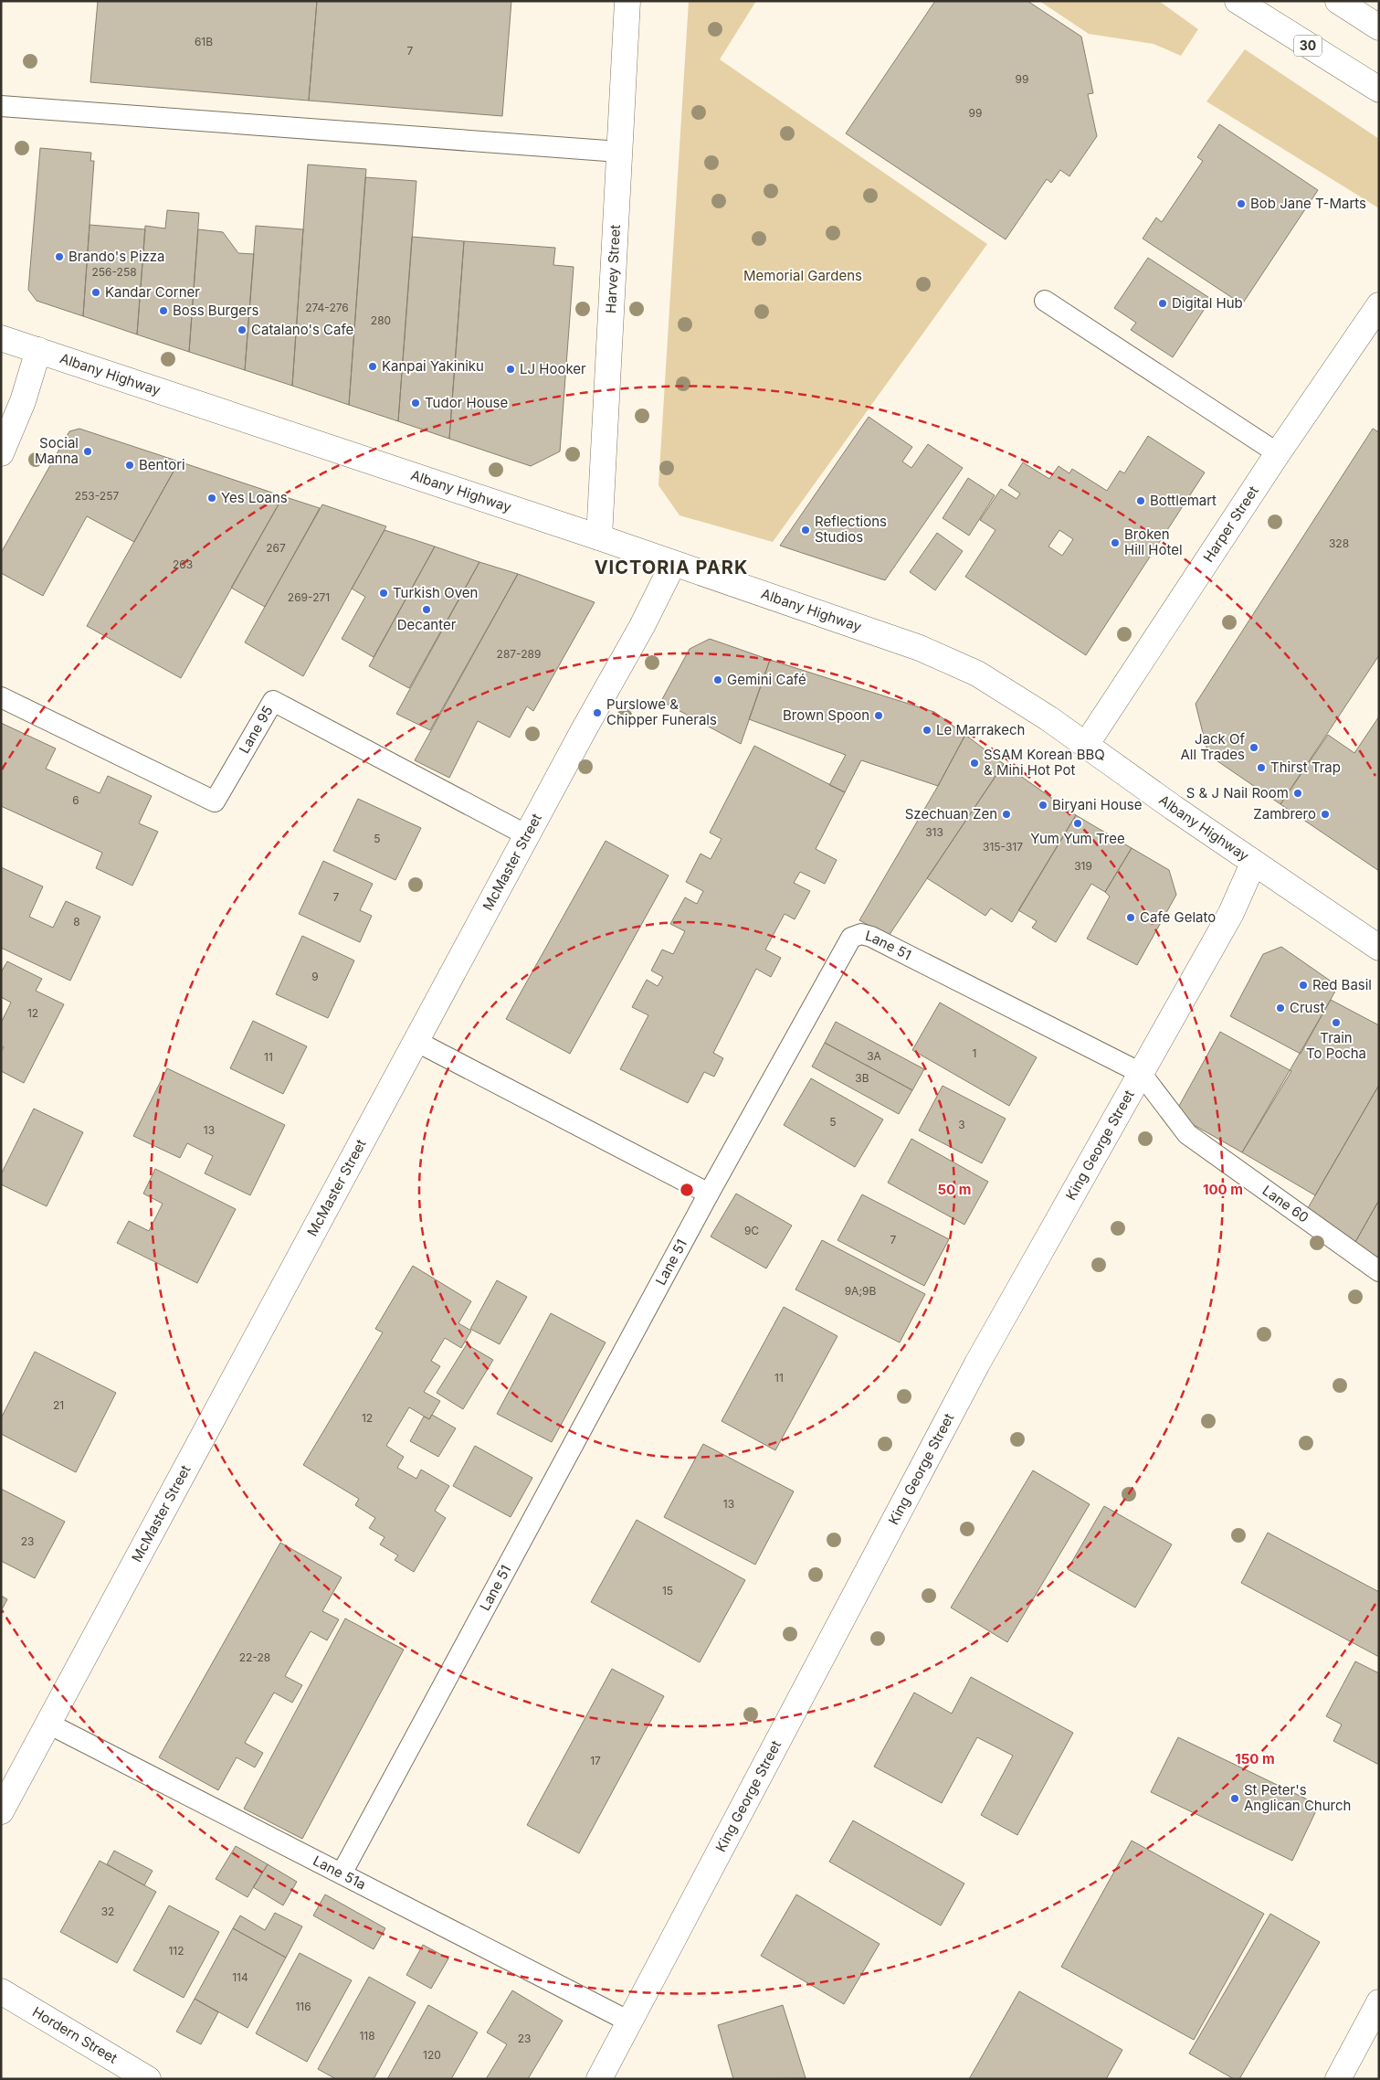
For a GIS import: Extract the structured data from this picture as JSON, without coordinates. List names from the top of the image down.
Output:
{
  "streets": {
    "main road": [
      "30",
      "Harvey Street",
      "Albany Highway",
      "Harper Street",
      "McMaster Street",
      "King George Street",
      "Hordern Street"
    ],
    "lane": [
      "Lane 95",
      "Lane 51",
      "Lane 60",
      "Lane 51a"
    ]
  },
  "crossings": [
    ["Harvey Street", "Albany Highway"],
    ["Albany Highway", "Harper Street"],
    ["Albany Highway", "McMaster Street"],
    ["Albany Highway", "King George Street"],
    ["Lane 95", "McMaster Street"],
    ["McMaster Street", "Lane 51a"],
    ["Lane 51", "King George Street"],
    ["Lane 51", "Lane 60"],
    ["Lane 51", "Lane 51a"],
    ["King George Street", "Lane 60"],
    ["King George Street", "Lane 51a"]
  ],
  "districts": ["VICTORIA PARK"],
  "parks": ["Memorial Gardens"],
  "places": [
    "Bob Jane T-Marts",
    "Brando's Pizza",
    "Kandar Corner",
    "Digital Hub",
    "Boss Burgers",
    "Catalano's Cafe",
    "Kanpai Yakiniku",
    "LJ Hooker",
    "Tudor House",
    "Social Manna",
    "Bentori",
    "Yes Loans",
    "Bottlemart",
    "Reflections Studios",
    "Broken Hill Hotel",
    "Turkish Oven",
    "Decanter",
    "Gemini Café",
    "Purslowe & Chipper Funerals",
    "Brown Spoon",
    "Le Marrakech",
    "Jack Of All Trades",
    "SSAM Korean BBQ & Mini Hot Pot",
    "Thirst Trap",
    "S & J Nail Room",
    "Biryani House",
    "Szechuan Zen",
    "Zambrero",
    "Yum Yum Tree",
    "Cafe Gelato",
    "Red Basil",
    "Crust",
    "Train To Pocha",
    "St Peter's Anglican Church"
  ],
  "house_numbers": [
    "61B",
    "7",
    "99",
    "99",
    "256-258",
    "274-276",
    "280",
    "253-257",
    "328",
    "267",
    "263",
    "269-271",
    "287-289",
    "6",
    "313",
    "5",
    "315-317",
    "319",
    "7",
    "8",
    "9",
    "12",
    "1",
    "3A",
    "11",
    "3B",
    "5",
    "3",
    "13",
    "9C",
    "7",
    "9A;9B",
    "11",
    "21",
    "12",
    "13",
    "23",
    "15",
    "22-28",
    "17",
    "32",
    "112",
    "114",
    "116",
    "118",
    "23",
    "120"
  ],
  "rings": ["50 m", "100 m", "150 m"]
}
